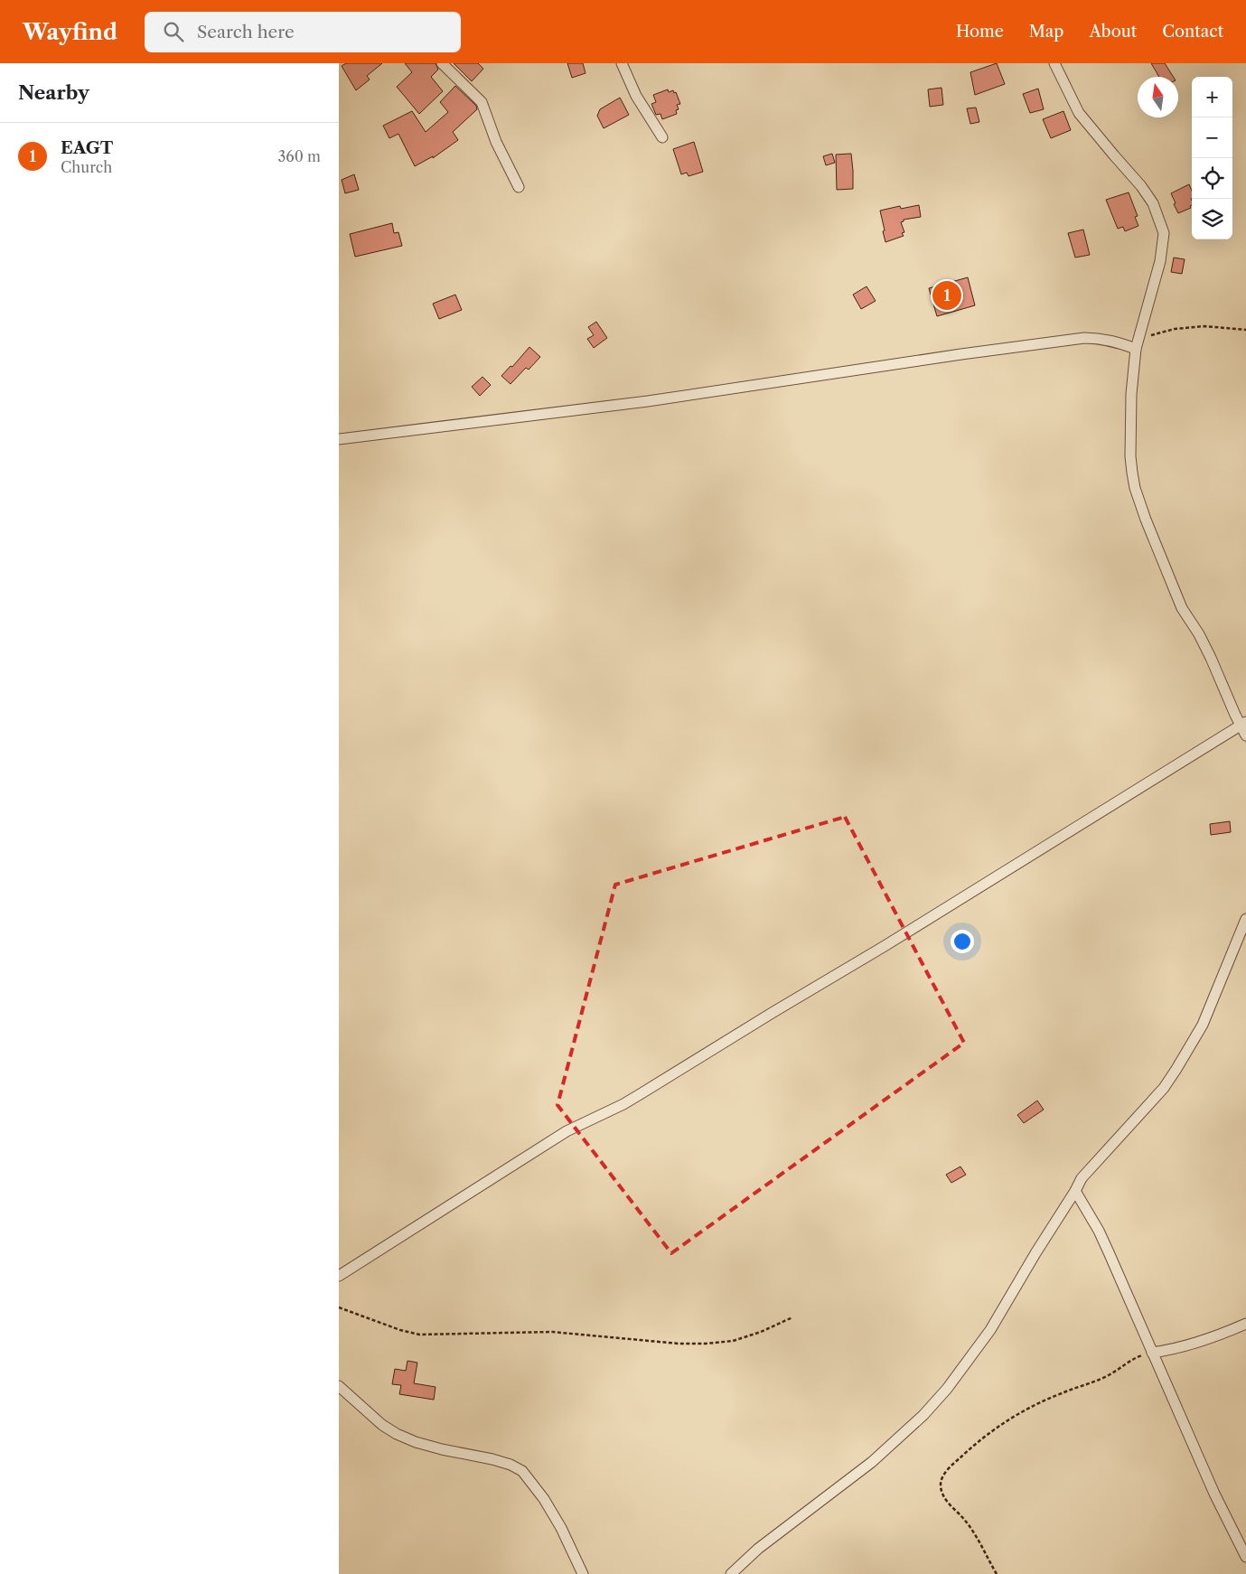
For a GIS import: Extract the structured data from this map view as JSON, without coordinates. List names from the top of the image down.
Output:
{
  "north": "top",
  "page": {
    "header": "Wayfind",
    "search": "Search here",
    "nav": [
      "Home",
      "Map",
      "About",
      "Contact"
    ],
    "heading": "Nearby",
    "map_buttons": ["+", "−"],
    "list": [
      {
        "mark": "1",
        "name": "EAGT",
        "note": "Church",
        "value": "360 m"
      }
    ],
    "pins": "1"
  }
}
